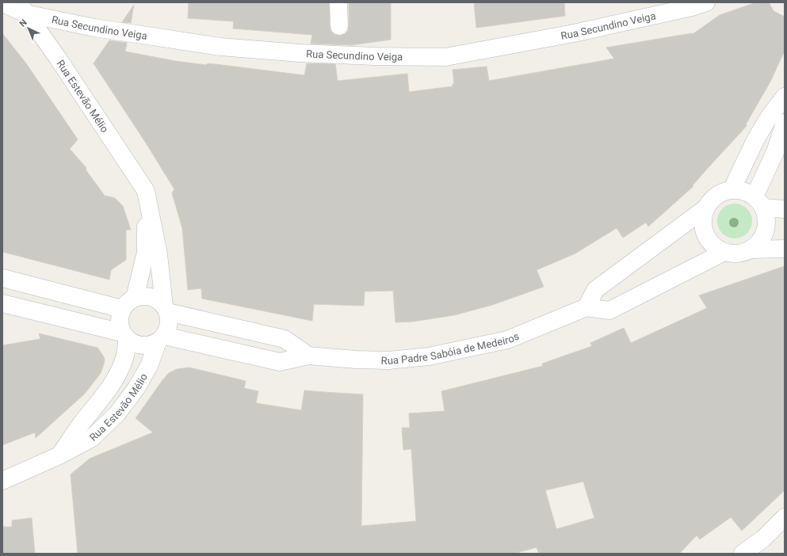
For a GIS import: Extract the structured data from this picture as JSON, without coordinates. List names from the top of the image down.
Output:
{
  "streets": {
    "street": ["Rua Secundino Veiga", "Rua Estevão Mélio", "Rua Padre Sabóia de Medeiros"]
  },
  "crossings": [
    ["Rua Secundino Veiga", "Rua Estevão Mélio"],
    ["Rua Estevão Mélio", "Rua Padre Sabóia de Medeiros"]
  ],
  "north": "top left"
}
